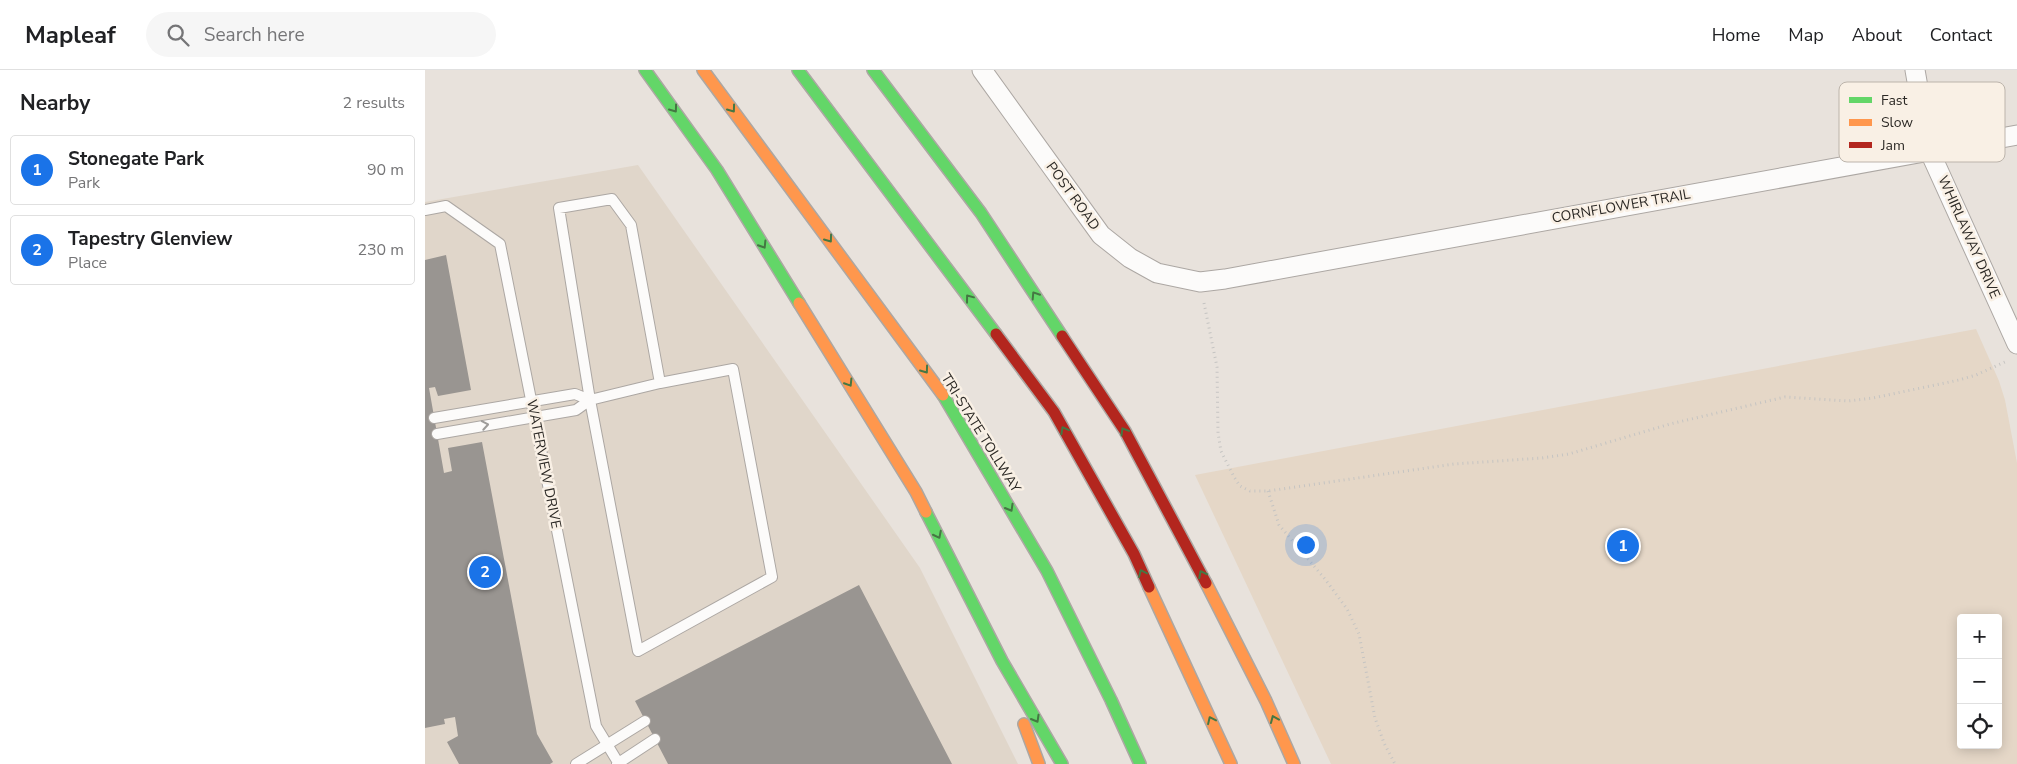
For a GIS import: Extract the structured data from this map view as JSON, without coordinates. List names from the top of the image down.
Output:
{
  "streets": {
    "highway": ["TRI-STATE TOLLWAY"],
    "street": ["POST ROAD", "CORNFLOWER TRAIL", "WHIRLAWAY DRIVE"],
    "lane": ["WATERVIEW DRIVE"]
  },
  "crossings": [
    ["POST ROAD", "CORNFLOWER TRAIL"]
  ],
  "legend": ["Fast", "Slow", "Jam"],
  "page": {
    "header": "Mapleaf",
    "search": "Search here",
    "nav": [
      "Home",
      "Map",
      "About",
      "Contact"
    ],
    "heading": ["Nearby", "2 results"],
    "list": [
      {
        "mark": "1",
        "name": "Stonegate Park",
        "note": "Park",
        "value": "90 m"
      },
      {
        "mark": "2",
        "name": "Tapestry Glenview",
        "note": "Place",
        "value": "230 m"
      }
    ],
    "pins": ["1", "2"],
    "map_buttons": ["+", "−"]
  }
}
